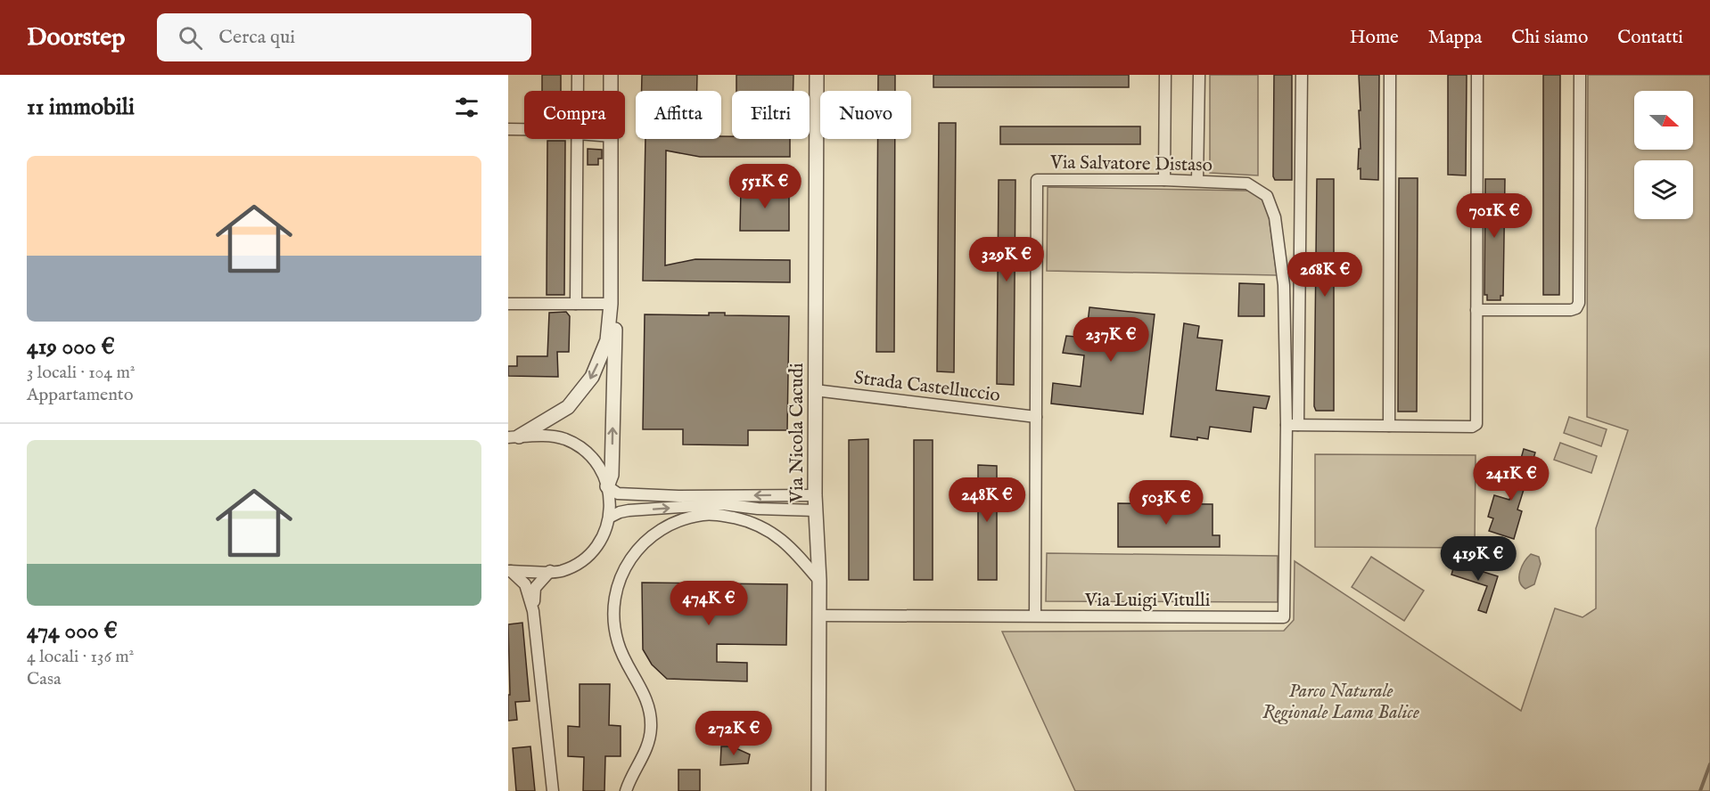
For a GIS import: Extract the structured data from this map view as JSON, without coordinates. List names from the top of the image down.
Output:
{
  "streets": {
    "street": [
      "Via Salvatore Distaso",
      "Strada Castelluccio",
      "Via Nicola Cacudi",
      "Via Luigi Vitulli"
    ]
  },
  "crossings": [
    ["Via Salvatore Distaso", "Strada Castelluccio"],
    ["Via Salvatore Distaso", "Via Luigi Vitulli"],
    ["Strada Castelluccio", "Via Nicola Cacudi"],
    ["Via Nicola Cacudi", "Via Luigi Vitulli"]
  ],
  "parks": ["Parco Naturale Regionale Lama Balice"],
  "north": "right",
  "page": {
    "header": "Doorstep",
    "search": "Cerca qui",
    "nav": [
      "Home",
      "Mappa",
      "Chi siamo",
      "Contatti"
    ],
    "heading": "11 immobili",
    "chip": [
      "Compra",
      "Affitta",
      "Filtri",
      "Nuovo"
    ],
    "list": [
      {
        "name": "419 000 €",
        "note": "3 locali · 104 m² · Appartamento"
      },
      {
        "name": "474 000 €",
        "note": "4 locali · 136 m² · Casa"
      }
    ],
    "price": [
      "551K €",
      "701K €",
      "329K €",
      "268K €",
      "237K €",
      "241K €",
      "248K €",
      "503K €",
      "419K €",
      "474K €",
      "272K €"
    ]
  }
}
